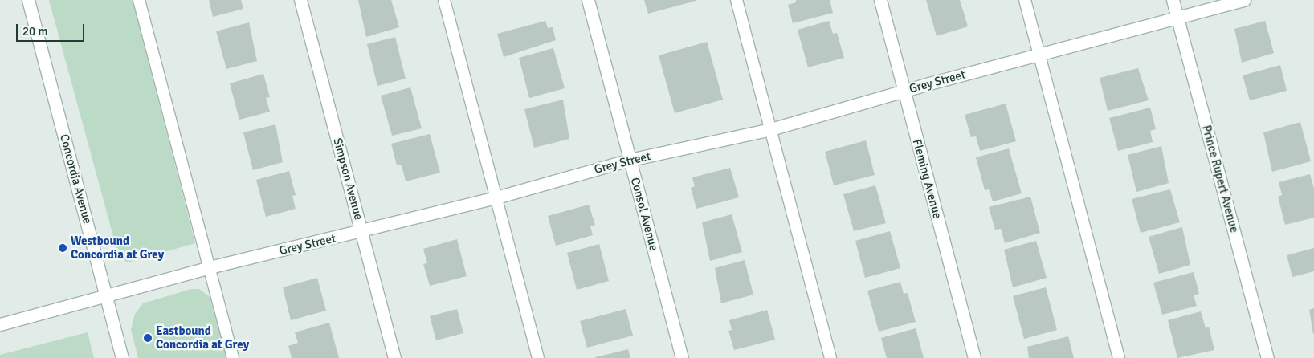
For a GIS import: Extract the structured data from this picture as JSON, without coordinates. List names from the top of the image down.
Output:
{
  "streets": {
    "street": [
      "Grey Street",
      "Concordia Avenue",
      "Simpson Avenue",
      "Fleming Avenue",
      "Prince Rupert Avenue",
      "Consol Avenue"
    ]
  },
  "crossings": [
    ["Grey Street", "Concordia Avenue"],
    ["Grey Street", "Simpson Avenue"],
    ["Grey Street", "Fleming Avenue"],
    ["Grey Street", "Prince Rupert Avenue"],
    ["Grey Street", "Consol Avenue"]
  ],
  "places": ["Westbound Concordia at Grey", "Eastbound Concordia at Grey"],
  "scale_bar": "20 m"
}
